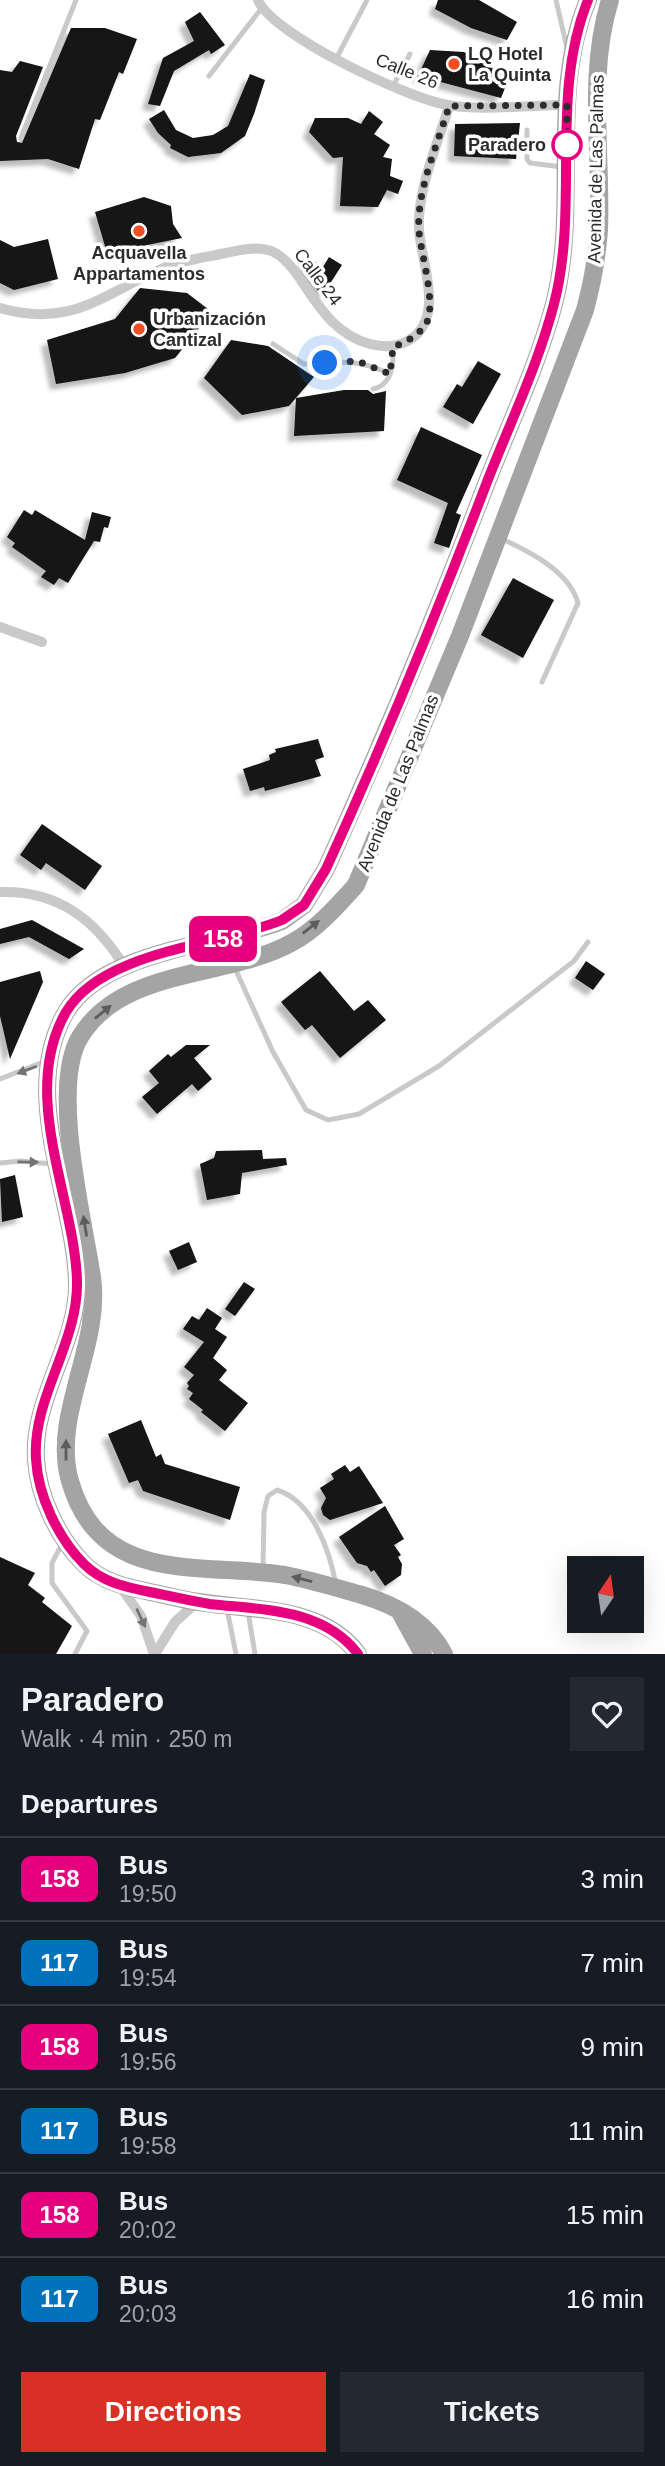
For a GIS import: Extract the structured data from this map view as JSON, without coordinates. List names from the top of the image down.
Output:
{
  "streets": {
    "main road": ["Avenida de Las Palmas"],
    "street": ["Calle 26", "Calle 24"]
  },
  "crossings": [
    ["Calle 26", "Avenida de Las Palmas"]
  ],
  "places": [
    "LQ Hotel La Quinta",
    "Paradero",
    "Acquavella Appartamentos",
    "Urbanización Cantizal"
  ],
  "lines": ["bus line 158"],
  "north": "top",
  "page": {
    "on_map": "158",
    "heading": [
      ["Paradero", "Walk · 4 min · 250 m"],
      "Departures"
    ],
    "list": [
      {
        "mark": "158",
        "name": "Bus",
        "note": "19:50",
        "value": "3 min"
      },
      {
        "mark": "117",
        "name": "Bus",
        "note": "19:54",
        "value": "7 min"
      },
      {
        "mark": "158",
        "name": "Bus",
        "note": "19:56",
        "value": "9 min"
      },
      {
        "mark": "117",
        "name": "Bus",
        "note": "19:58",
        "value": "11 min"
      },
      {
        "mark": "158",
        "name": "Bus",
        "note": "20:02",
        "value": "15 min"
      },
      {
        "mark": "117",
        "name": "Bus",
        "note": "20:03",
        "value": "16 min"
      }
    ],
    "buttons": ["Directions", "Tickets"]
  }
}
